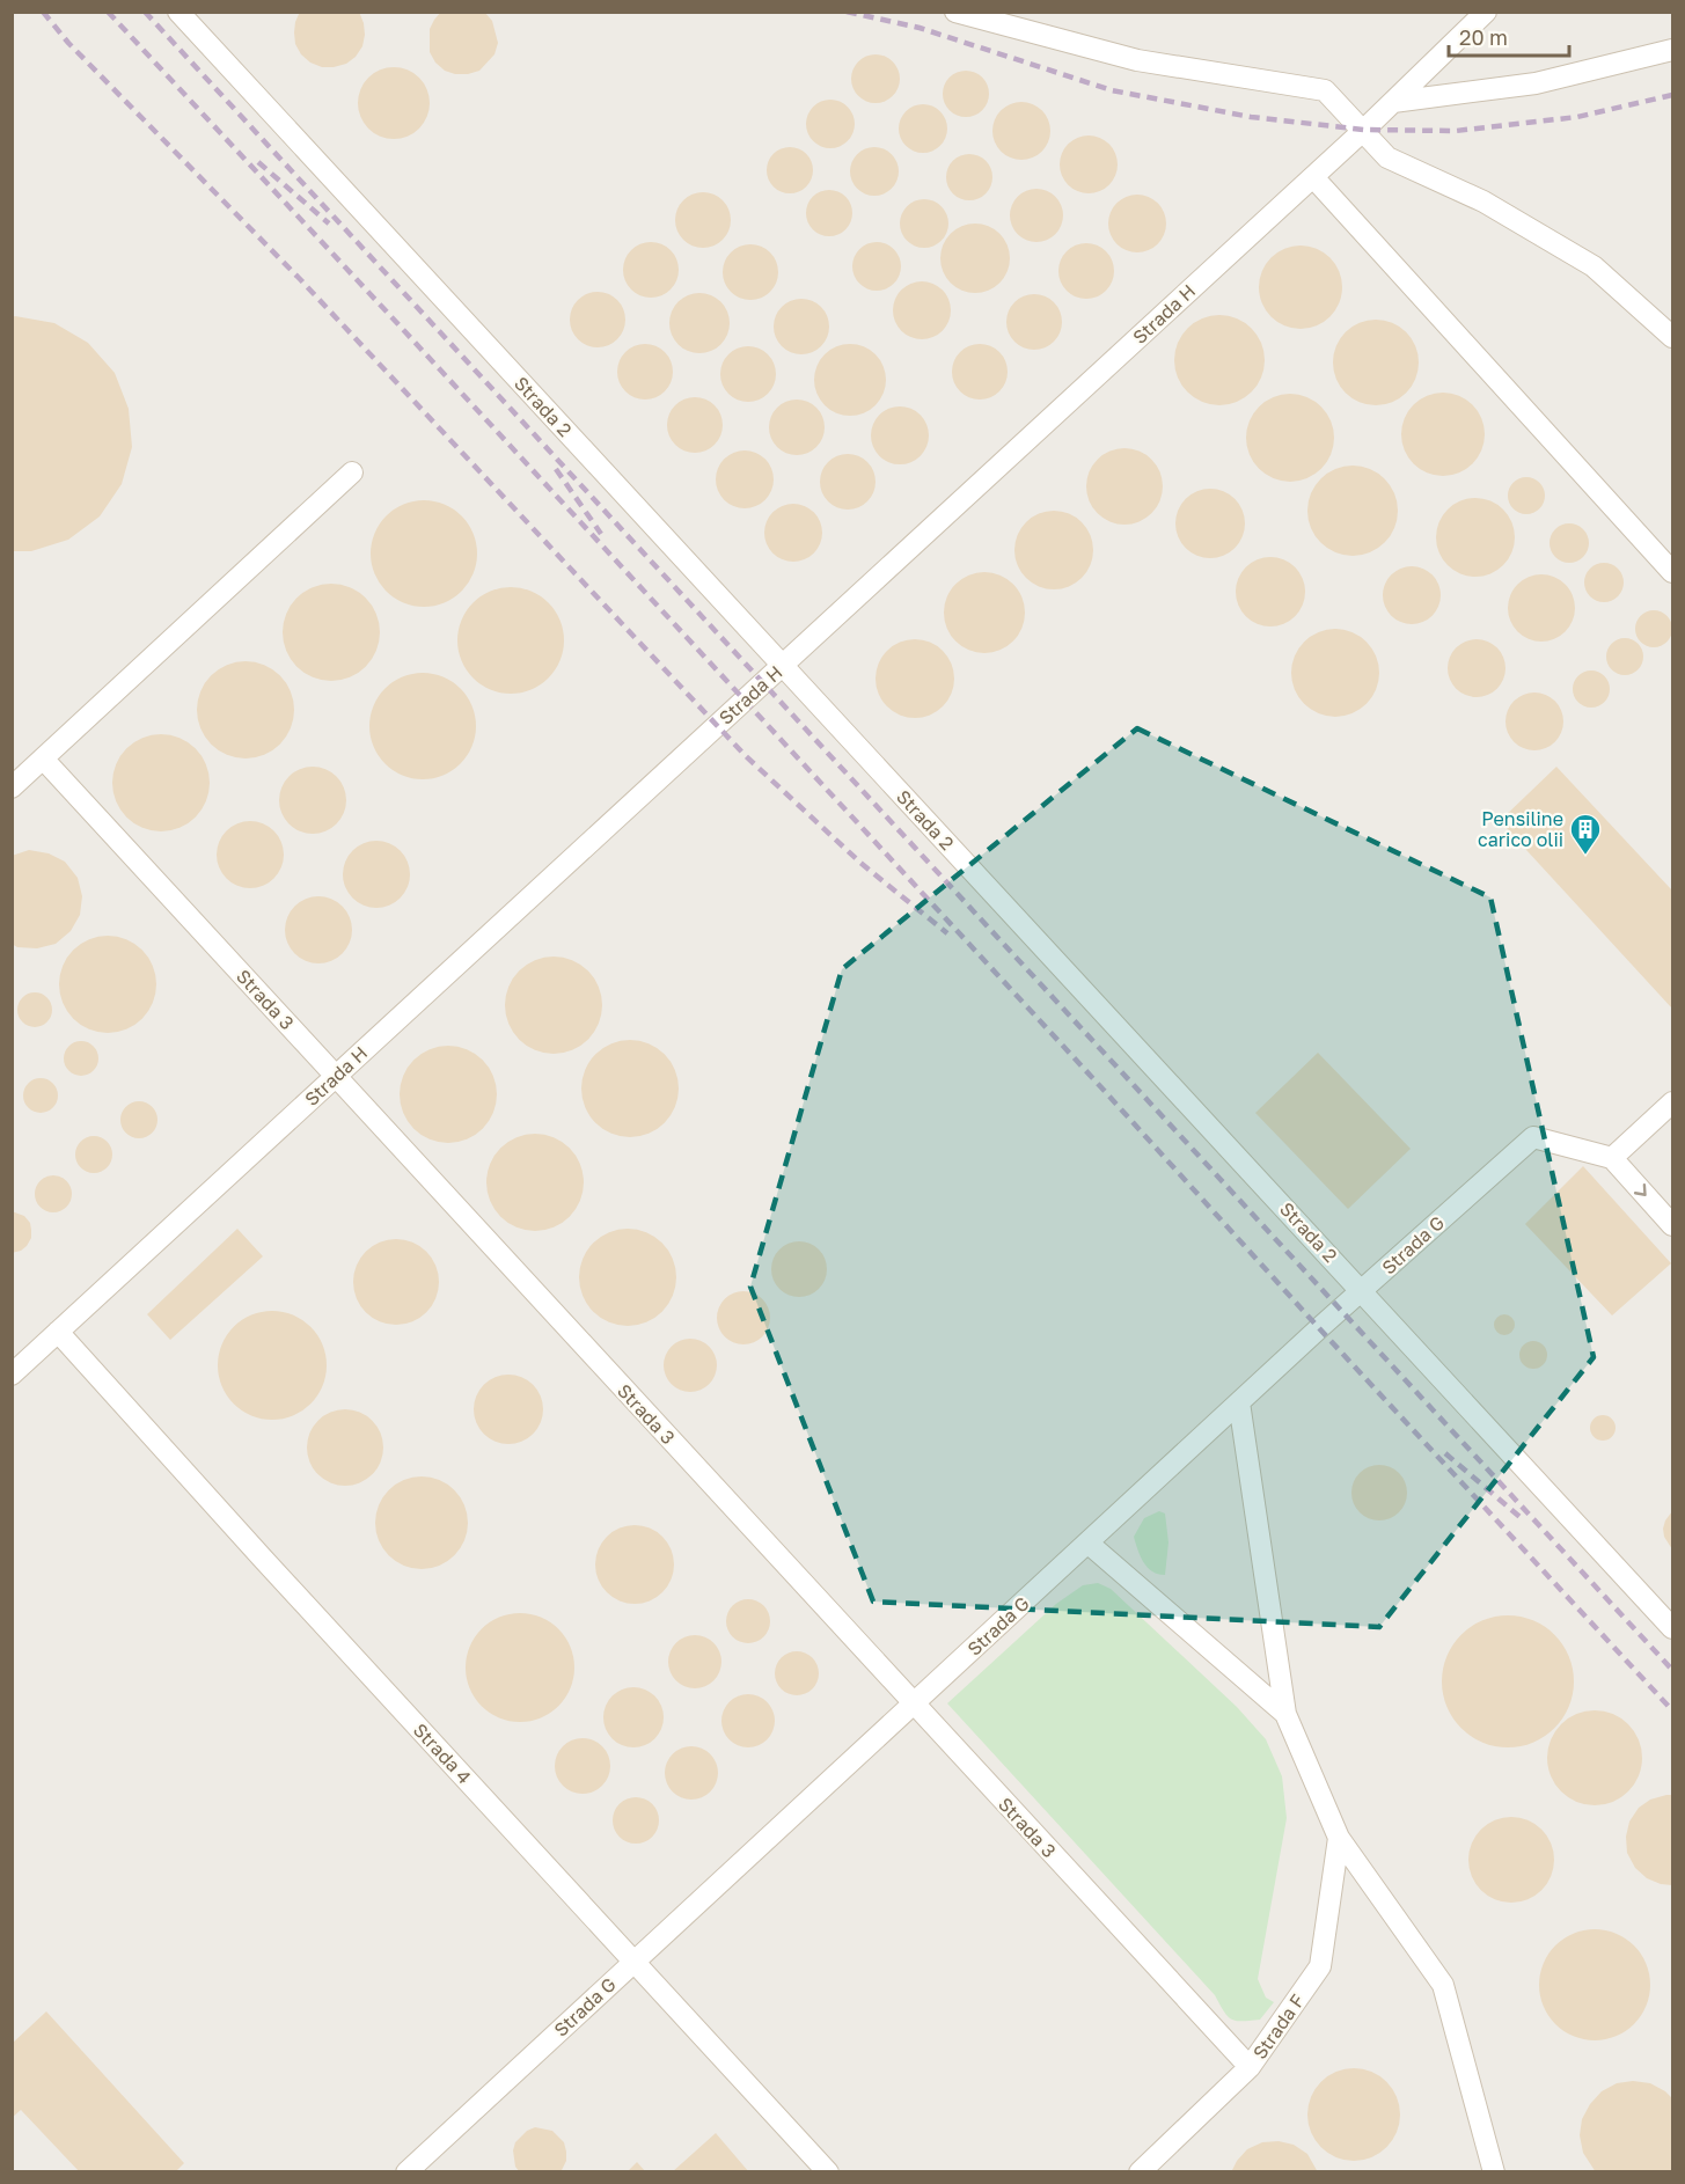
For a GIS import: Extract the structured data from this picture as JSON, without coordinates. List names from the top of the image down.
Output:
{
  "streets": {
    "lane": [
      "Strada H",
      "Strada 2",
      "Strada 3",
      "Strada G",
      "Strada 4",
      "Strada F"
    ]
  },
  "crossings": [
    ["Strada H", "Strada 2"],
    ["Strada H", "Strada 3"],
    ["Strada H", "Strada 4"],
    ["Strada 2", "Strada G"],
    ["Strada 3", "Strada G"],
    ["Strada 3", "Strada F"],
    ["Strada G", "Strada 4"]
  ],
  "places": {
    "building": ["Pensiline carico olii"]
  },
  "scale_bar": "20 m"
}
